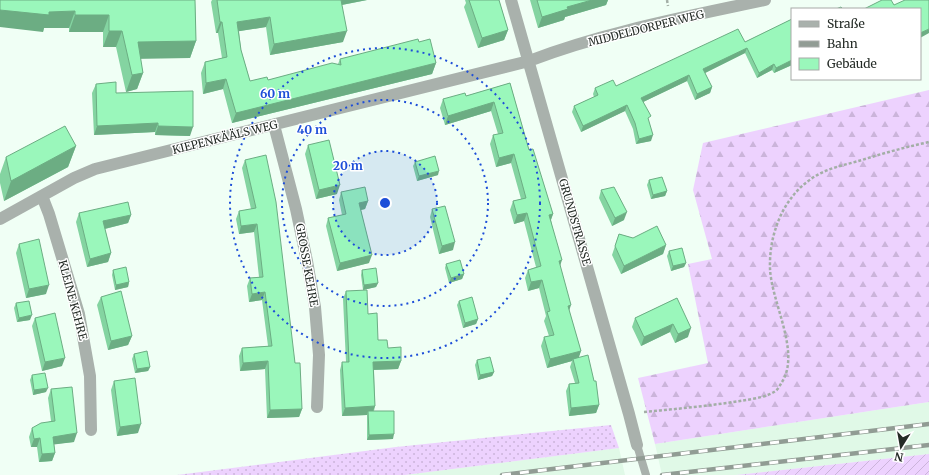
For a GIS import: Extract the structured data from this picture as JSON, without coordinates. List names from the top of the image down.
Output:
{
  "streets": {
    "street": [
      "MIDDELDORPER WEG",
      "KIEPENKÄÄLS WEG",
      "GRUNDSTRASSE",
      "GROSSE KEHRE",
      "KLEINE KEHRE"
    ]
  },
  "crossings": [
    ["MIDDELDORPER WEG", "KIEPENKÄÄLS WEG"],
    ["MIDDELDORPER WEG", "GRUNDSTRASSE"],
    ["KIEPENKÄÄLS WEG", "GRUNDSTRASSE"],
    ["KIEPENKÄÄLS WEG", "GROSSE KEHRE"],
    ["KIEPENKÄÄLS WEG", "KLEINE KEHRE"]
  ],
  "legend": ["Straße", "Bahn", "Gebäude"],
  "north": "bottom",
  "rings": ["60 m", "40 m", "20 m"]
}
